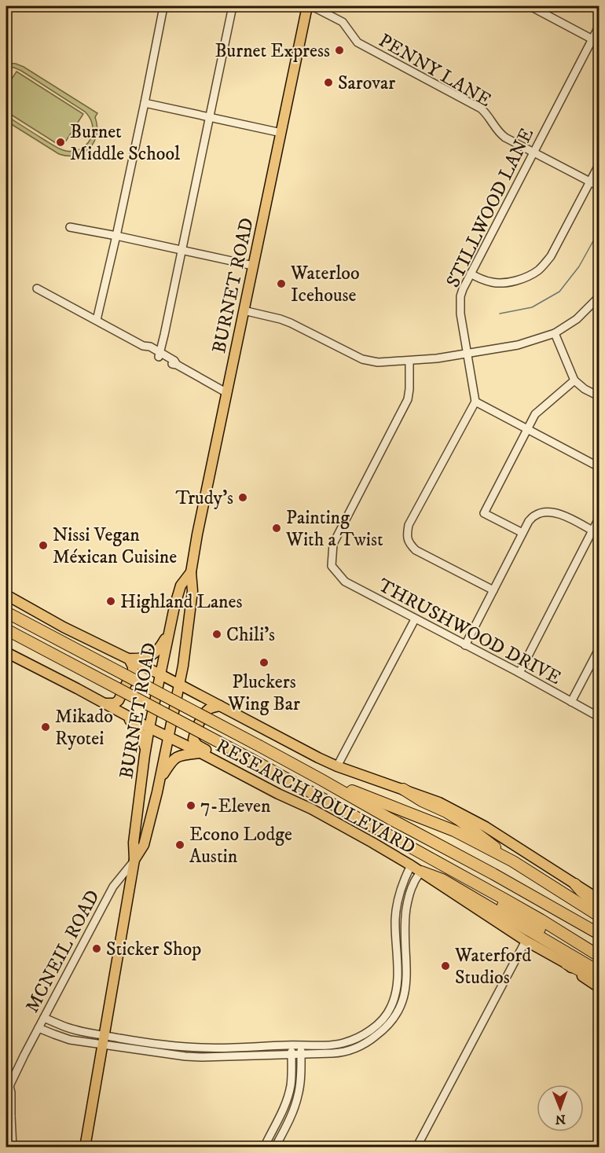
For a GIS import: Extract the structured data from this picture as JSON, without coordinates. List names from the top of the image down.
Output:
{
  "streets": {
    "main road": ["BURNET ROAD", "RESEARCH BOULEVARD"],
    "street": [
      "PENNY LANE",
      "STILLWOOD LANE",
      "THRUSHWOOD DRIVE",
      "MCNEIL ROAD"
    ]
  },
  "crossings": [
    ["PENNY LANE", "STILLWOOD LANE"],
    ["PENNY LANE", "BURNET ROAD"],
    ["BURNET ROAD", "RESEARCH BOULEVARD"],
    ["BURNET ROAD", "MCNEIL ROAD"]
  ],
  "places": [
    "Burnet Express",
    "Sarovar",
    "Burnet Middle School",
    "Waterloo Icehouse",
    "Trudy's",
    "Painting With a Twist",
    "Nissi Vegan Méxican Cuisine",
    "Highland Lanes",
    "Chili's",
    "Pluckers Wing Bar",
    "Mikado Ryotei",
    "7-Eleven",
    "Econo Lodge Austin",
    "Sticker Shop",
    "Waterford Studios"
  ],
  "north": "bottom"
}
